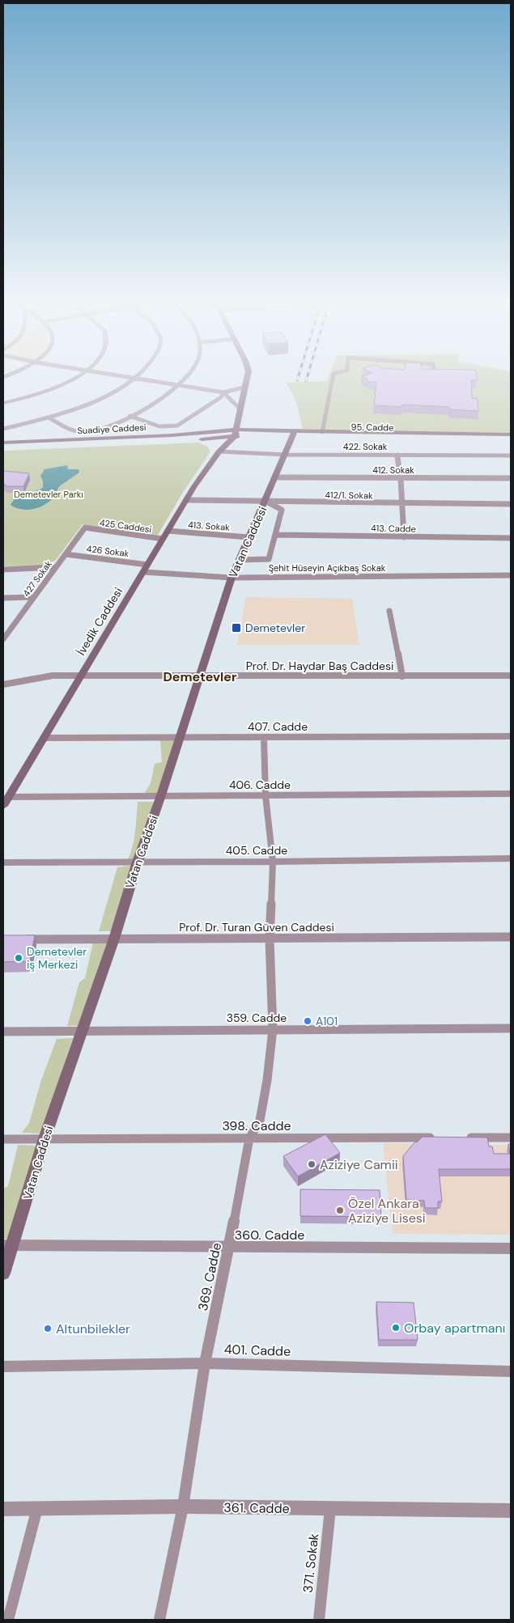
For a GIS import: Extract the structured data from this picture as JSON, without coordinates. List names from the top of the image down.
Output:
{
  "streets": {
    "main road": [
      "95. Cadde",
      "Suadiye Caddesi",
      "Vatan Caddesi",
      "İvedik Caddesi"
    ],
    "street": [
      "422. Sokak",
      "412. Sokak",
      "412/1. Sokak",
      "425 Caddesi",
      "413. Sokak",
      "413. Cadde",
      "426 Sokak",
      "Şehit Hüseyin Açıkbaş Sokak",
      "427 Sokak",
      "Prof. Dr. Haydar Baş Caddesi",
      "407. Cadde",
      "406. Cadde",
      "405. Cadde",
      "Prof. Dr. Turan Güven Caddesi",
      "359. Cadde",
      "398. Cadde",
      "360. Cadde",
      "369. Cadde",
      "401. Cadde",
      "361. Cadde",
      "371. Sokak"
    ]
  },
  "crossings": [
    ["95. Cadde", "Vatan Caddesi"],
    ["95. Cadde", "İvedik Caddesi"],
    ["422. Sokak", "Vatan Caddesi"],
    ["422. Sokak", "İvedik Caddesi"],
    ["412. Sokak", "Vatan Caddesi"],
    ["412/1. Sokak", "Vatan Caddesi"],
    ["412/1. Sokak", "İvedik Caddesi"],
    ["425 Caddesi", "427 Sokak"],
    ["425 Caddesi", "İvedik Caddesi"],
    ["413. Sokak", "Vatan Caddesi"],
    ["413. Sokak", "İvedik Caddesi"],
    ["Vatan Caddesi", "Şehit Hüseyin Açıkbaş Sokak"],
    ["Vatan Caddesi", "Prof. Dr. Haydar Baş Caddesi"],
    ["Vatan Caddesi", "407. Cadde"],
    ["Vatan Caddesi", "406. Cadde"],
    ["Vatan Caddesi", "405. Cadde"],
    ["Vatan Caddesi", "Prof. Dr. Turan Güven Caddesi"],
    ["Vatan Caddesi", "359. Cadde"],
    ["Vatan Caddesi", "398. Cadde"],
    ["Vatan Caddesi", "360. Cadde"],
    ["426 Sokak", "Şehit Hüseyin Açıkbaş Sokak"],
    ["426 Sokak", "427 Sokak"],
    ["426 Sokak", "İvedik Caddesi"],
    ["Şehit Hüseyin Açıkbaş Sokak", "İvedik Caddesi"],
    ["İvedik Caddesi", "Prof. Dr. Haydar Baş Caddesi"],
    ["İvedik Caddesi", "407. Cadde"],
    ["İvedik Caddesi", "406. Cadde"],
    ["407. Cadde", "369. Cadde"],
    ["406. Cadde", "369. Cadde"],
    ["405. Cadde", "369. Cadde"],
    ["Prof. Dr. Turan Güven Caddesi", "369. Cadde"],
    ["359. Cadde", "369. Cadde"],
    ["398. Cadde", "369. Cadde"],
    ["360. Cadde", "369. Cadde"],
    ["369. Cadde", "401. Cadde"],
    ["369. Cadde", "361. Cadde"],
    ["361. Cadde", "371. Sokak"]
  ],
  "districts": ["Demetevler"],
  "parks": ["Demetevler Parkı"],
  "places": {
    "transit": ["Demetevler"],
    "other": [
      "Demetevler iş Merkezi",
      "A101",
      "Aziziye Camii",
      "Özel Ankara Aziziye Lisesi",
      "Orbay apartmanı",
      "Altunbilekler"
    ]
  }
}
